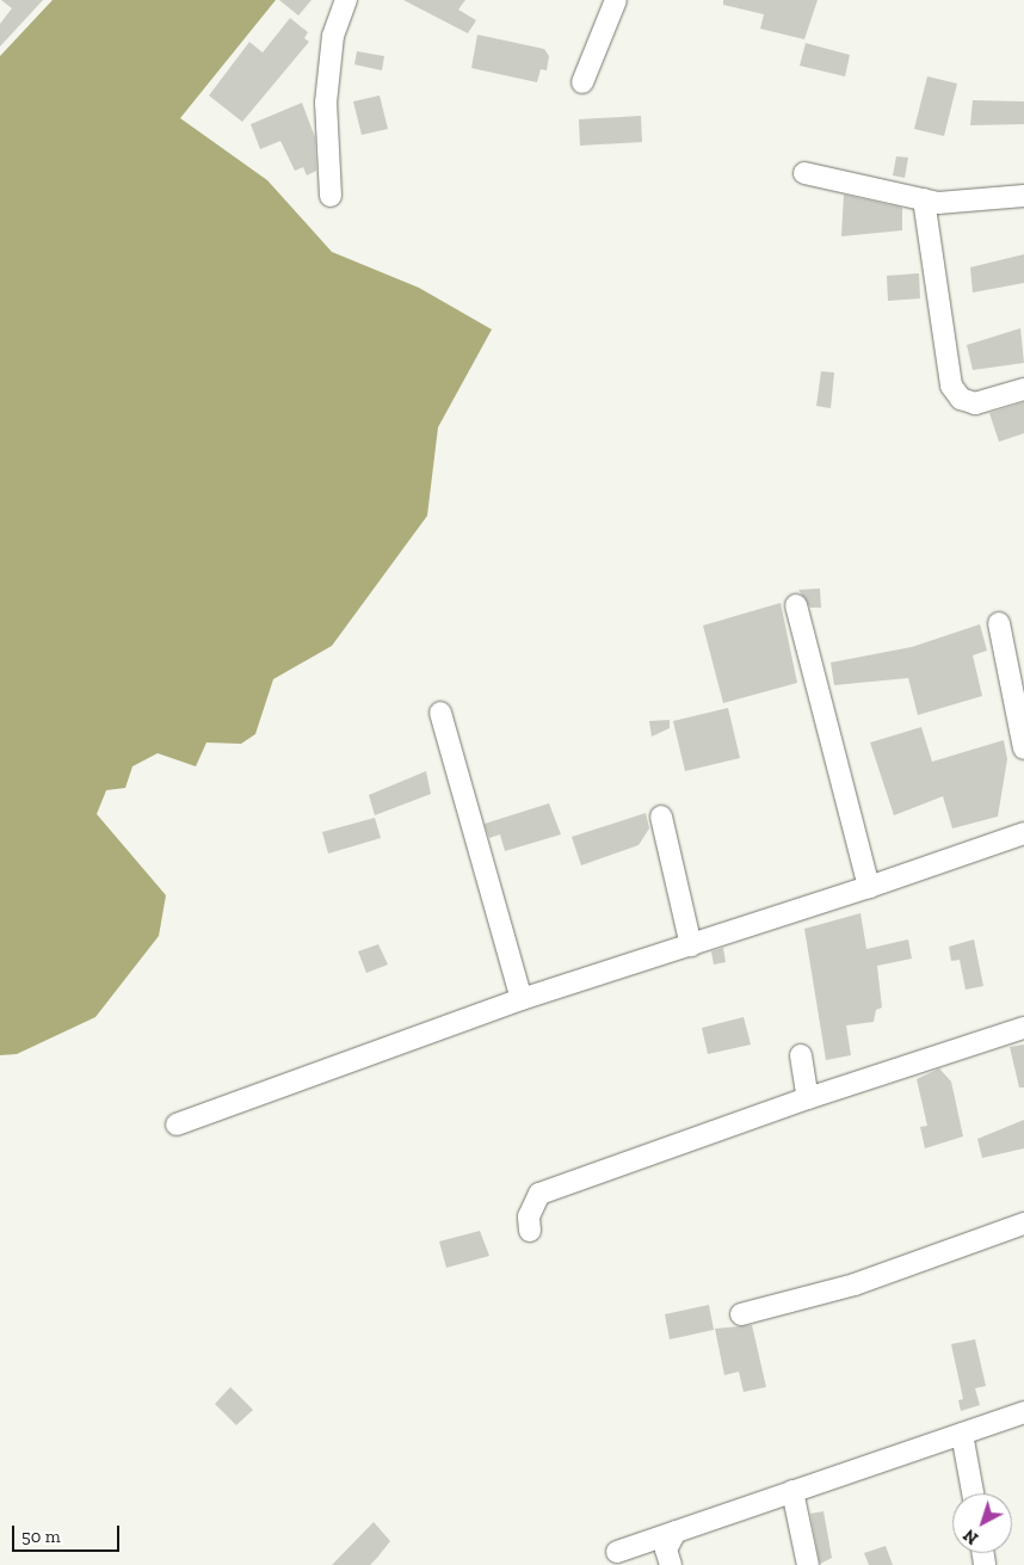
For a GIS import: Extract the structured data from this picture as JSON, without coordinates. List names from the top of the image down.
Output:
{
  "scale_bar": "50 m",
  "north": "bottom left"
}
